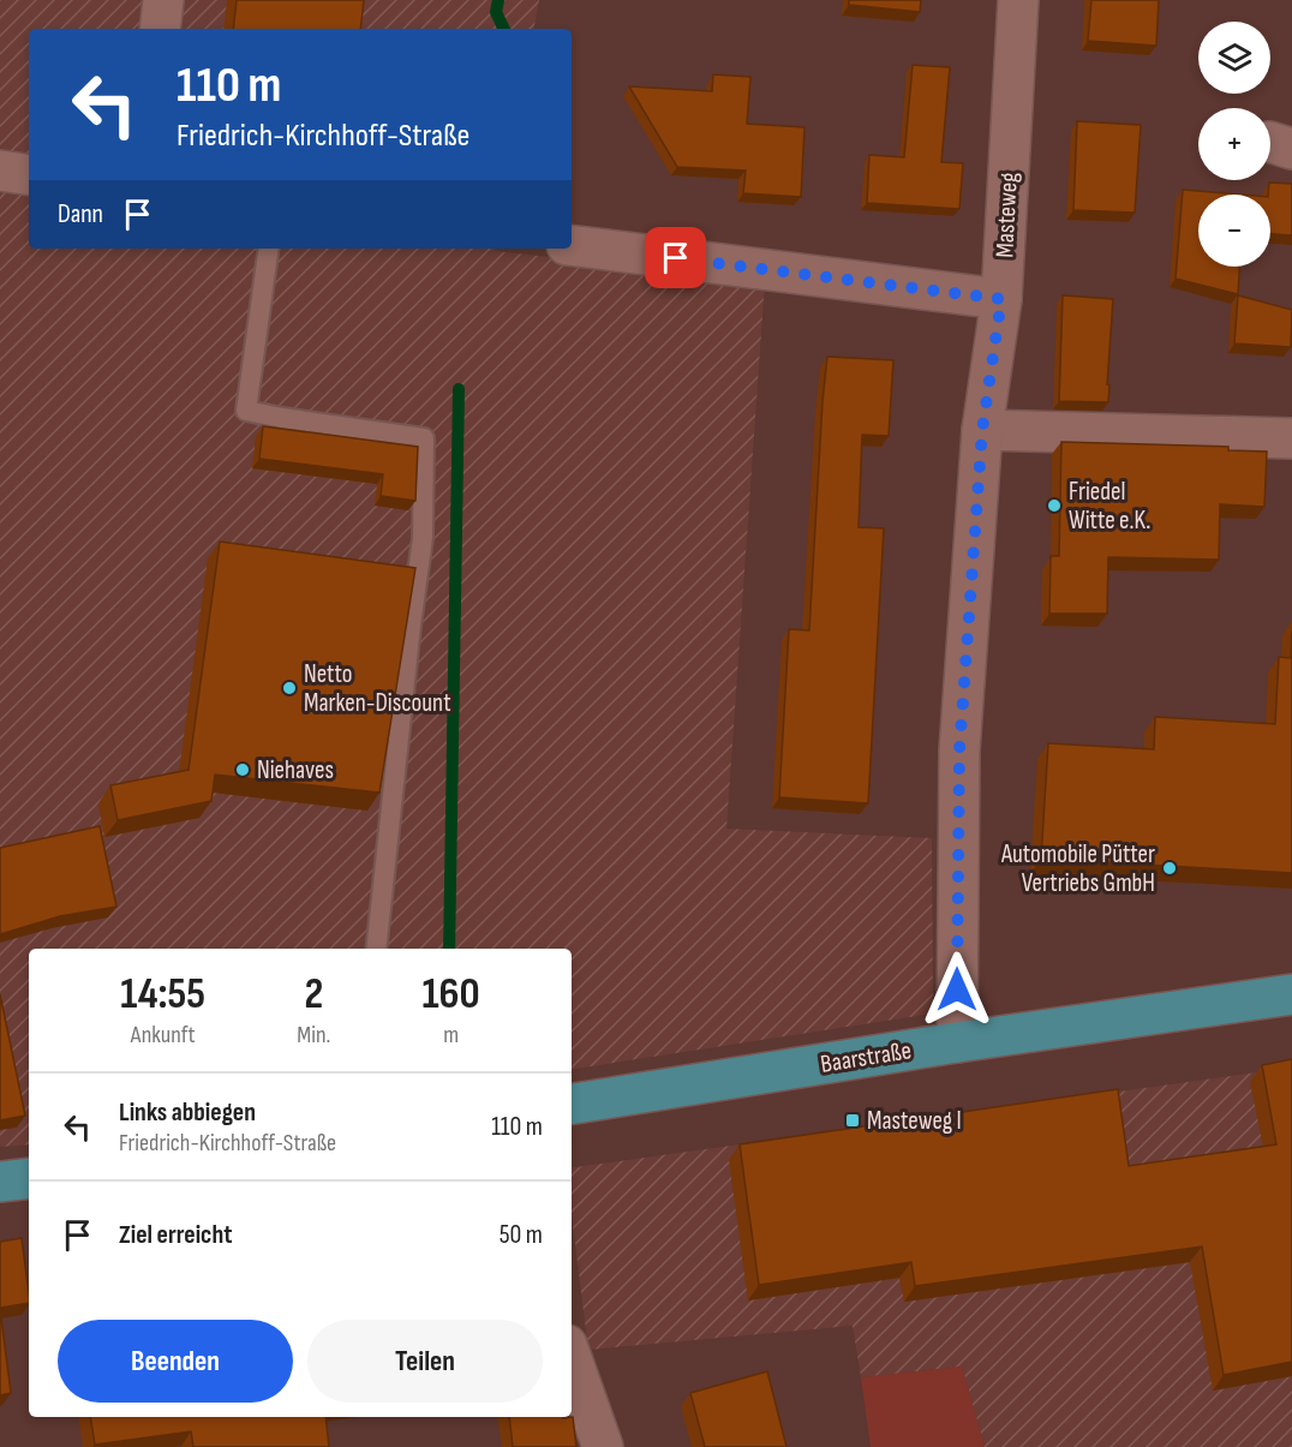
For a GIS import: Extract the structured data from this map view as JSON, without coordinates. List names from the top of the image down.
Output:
{
  "streets": {
    "main road": ["Baarstraße"],
    "street": ["Masteweg"]
  },
  "crossings": [
    ["Masteweg", "Baarstraße"]
  ],
  "places": {
    "other": [
      "Friedel Witte e.K.",
      "Netto Marken-Discount",
      "Niehaves",
      "Automobile Pütter Vertriebs GmbH"
    ],
    "transit": ["Masteweg I"]
  },
  "page": {
    "map_buttons": ["+", "−"],
    "turn": ["110 m", "Friedrich-Kirchhoff-Straße"],
    "then": "Dann",
    "eta": [
      "14:55",
      "Ankunft",
      "2",
      "Min.",
      "160",
      "m"
    ],
    "list": [
      {
        "name": "Links abbiegen",
        "note": "Friedrich-Kirchhoff-Straße",
        "value": "110 m"
      },
      {
        "name": "Ziel erreicht",
        "value": "50 m"
      }
    ],
    "buttons": ["Beenden", "Teilen"]
  }
}
